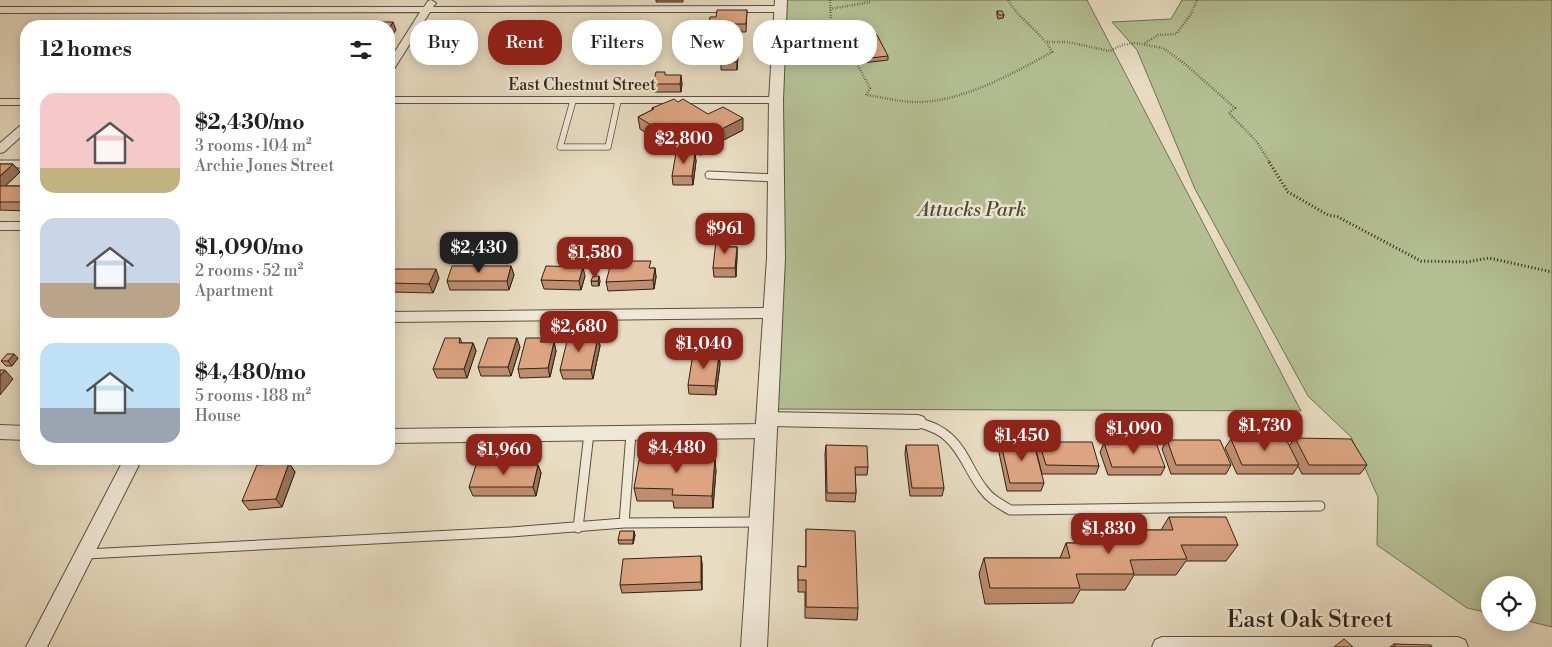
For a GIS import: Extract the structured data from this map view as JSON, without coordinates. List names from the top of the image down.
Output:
{
  "streets": {
    "street": ["East Chestnut Street", "East Oak Street"]
  },
  "parks": ["Attucks Park"],
  "page": {
    "chip": [
      "Buy",
      "Rent",
      "Filters",
      "New",
      "Apartment"
    ],
    "heading": "12 homes",
    "list": [
      {
        "name": "$2,430/mo",
        "note": "3 rooms · 104 m² · Archie Jones Street"
      },
      {
        "name": "$1,090/mo",
        "note": "2 rooms · 52 m² · Apartment"
      },
      {
        "name": "$4,480/mo",
        "note": "5 rooms · 188 m² · House"
      }
    ],
    "price": [
      "$2,800",
      "$961",
      "$2,430",
      "$1,580",
      "$2,680",
      "$1,040",
      "$1,730",
      "$1,090",
      "$1,450",
      "$4,480",
      "$1,960",
      "$1,830"
    ]
  }
}
